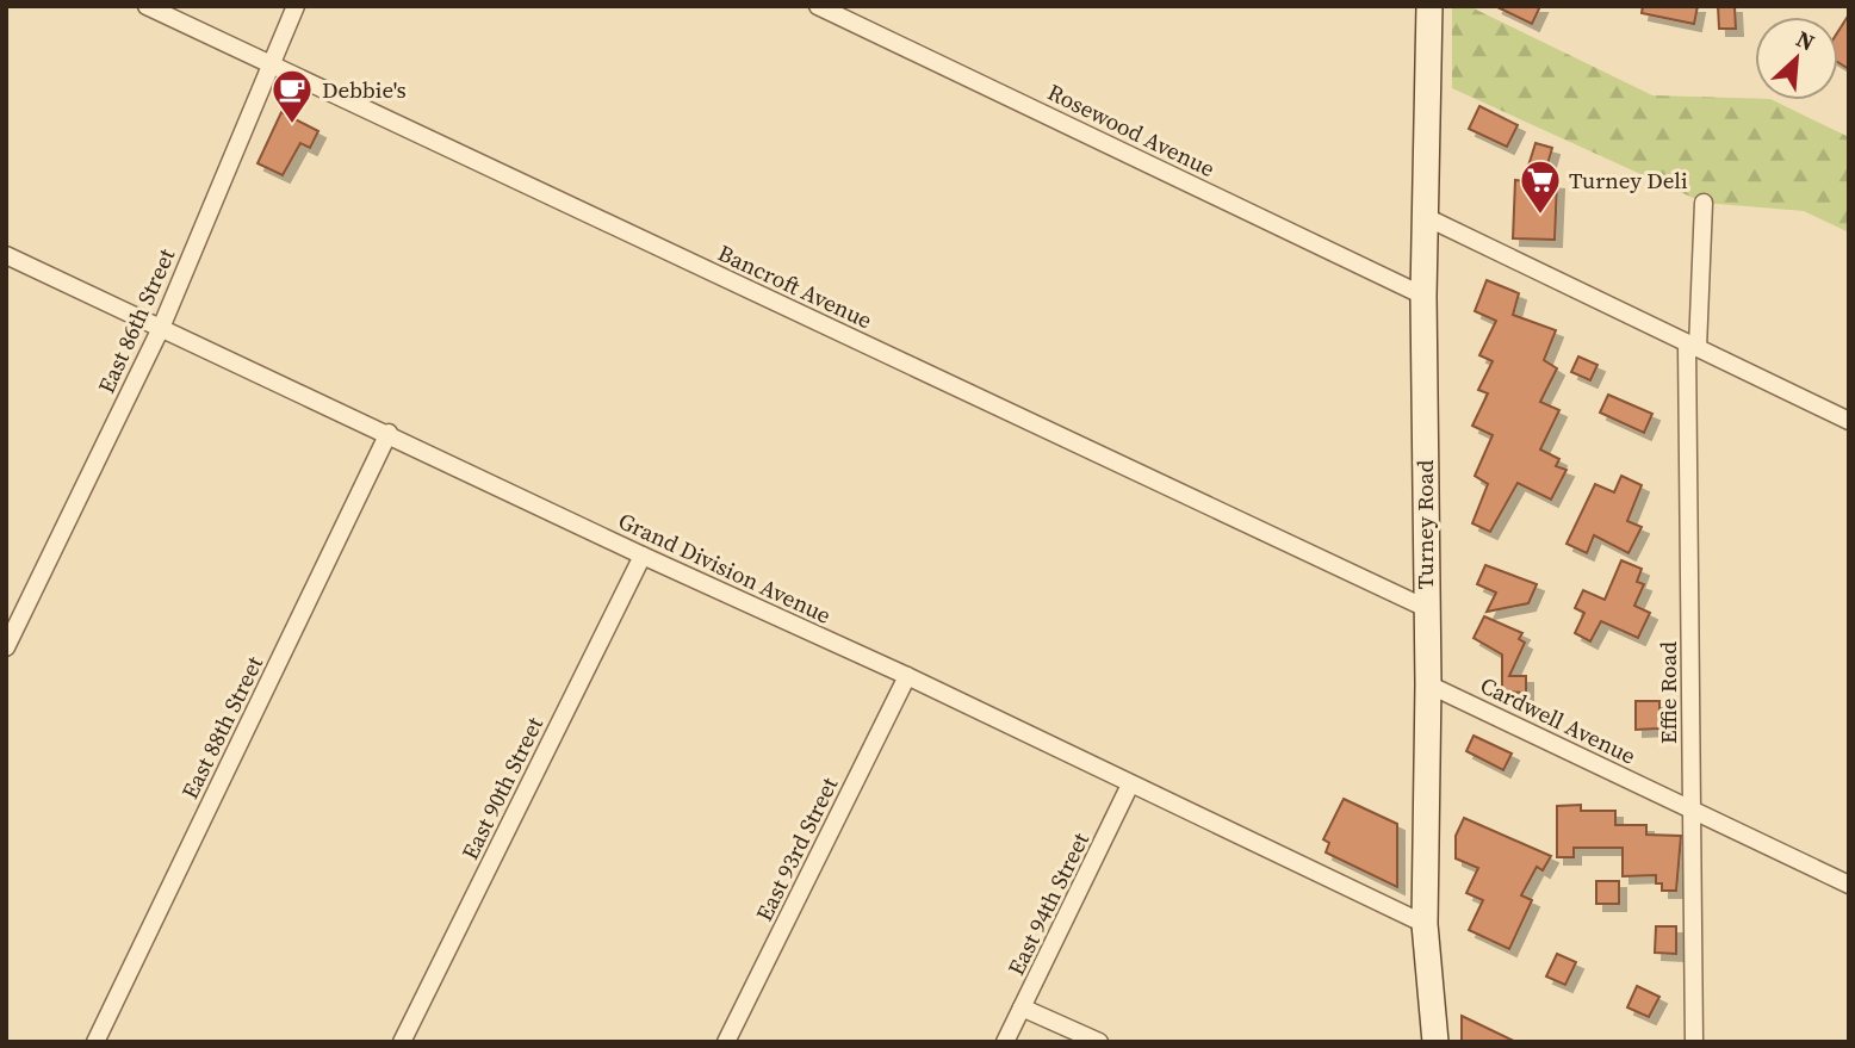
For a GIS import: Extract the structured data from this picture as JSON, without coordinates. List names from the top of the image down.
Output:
{
  "streets": {
    "main road": ["Turney Road"],
    "street": [
      "Rosewood Avenue",
      "Bancroft Avenue",
      "East 86th Street",
      "Grand Division Avenue",
      "Effie Road",
      "Cardwell Avenue",
      "East 88th Street",
      "East 90th Street",
      "East 93rd Street",
      "East 94th Street"
    ]
  },
  "crossings": [
    ["Rosewood Avenue", "Turney Road"],
    ["Bancroft Avenue", "East 86th Street"],
    ["Bancroft Avenue", "Turney Road"],
    ["East 86th Street", "Grand Division Avenue"],
    ["Turney Road", "Grand Division Avenue"],
    ["Turney Road", "Cardwell Avenue"],
    ["Grand Division Avenue", "East 88th Street"],
    ["Grand Division Avenue", "East 90th Street"],
    ["Grand Division Avenue", "East 93rd Street"],
    ["Grand Division Avenue", "East 94th Street"],
    ["Effie Road", "Cardwell Avenue"]
  ],
  "places": {
    "cafe": ["Debbie's"],
    "supermarket": ["Turney Deli"]
  },
  "north": "top right"
}
